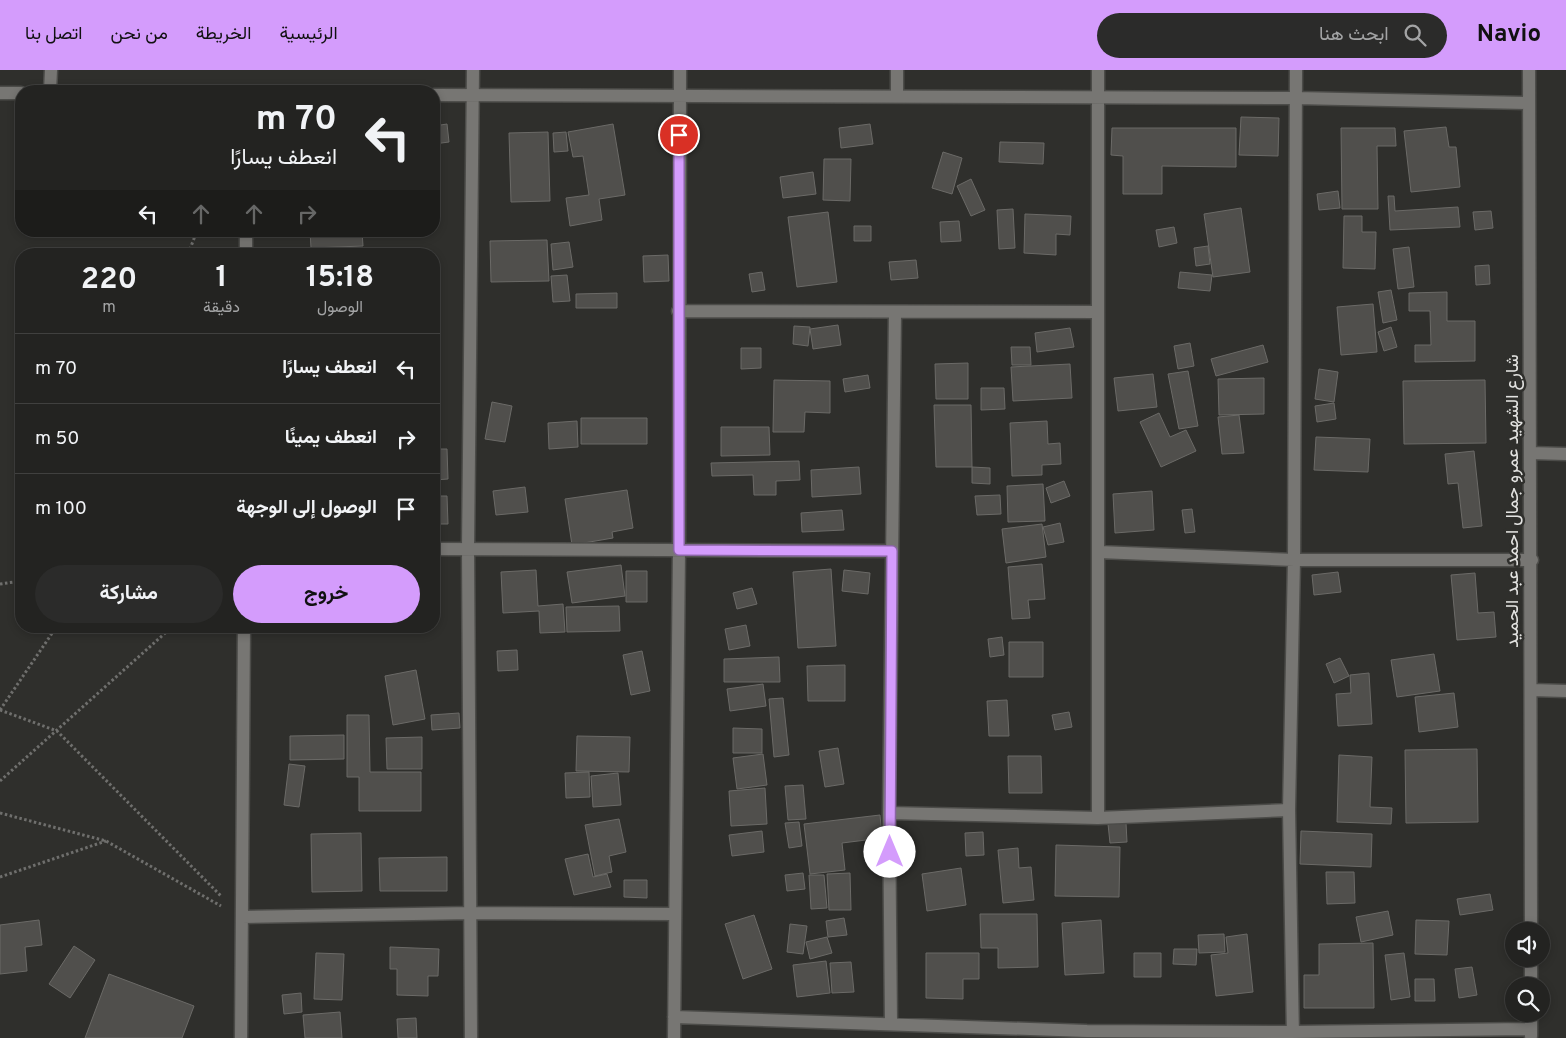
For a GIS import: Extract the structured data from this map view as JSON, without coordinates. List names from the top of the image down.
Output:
{
  "streets": {
    "street": ["شارع الشهيد عمرو جمال احمد عبد الحميد"]
  },
  "page": {
    "header": "Navio",
    "search": "ابحث هنا",
    "nav": [
      "الرئيسية",
      "الخريطة",
      "من نحن",
      "اتصل بنا"
    ],
    "turn": ["70 m", "انعطف يسارًا"],
    "eta": [
      "15:18",
      "الوصول",
      "1",
      "دقيقة",
      "220",
      "m"
    ],
    "list": [
      {
        "name": "انعطف يسارًا",
        "value": "70 m"
      },
      {
        "name": "انعطف يمينًا",
        "value": "50 m"
      },
      {
        "name": "الوصول إلى الوجهة",
        "value": "100 m"
      }
    ],
    "buttons": ["خروج", "مشاركة"]
  }
}
